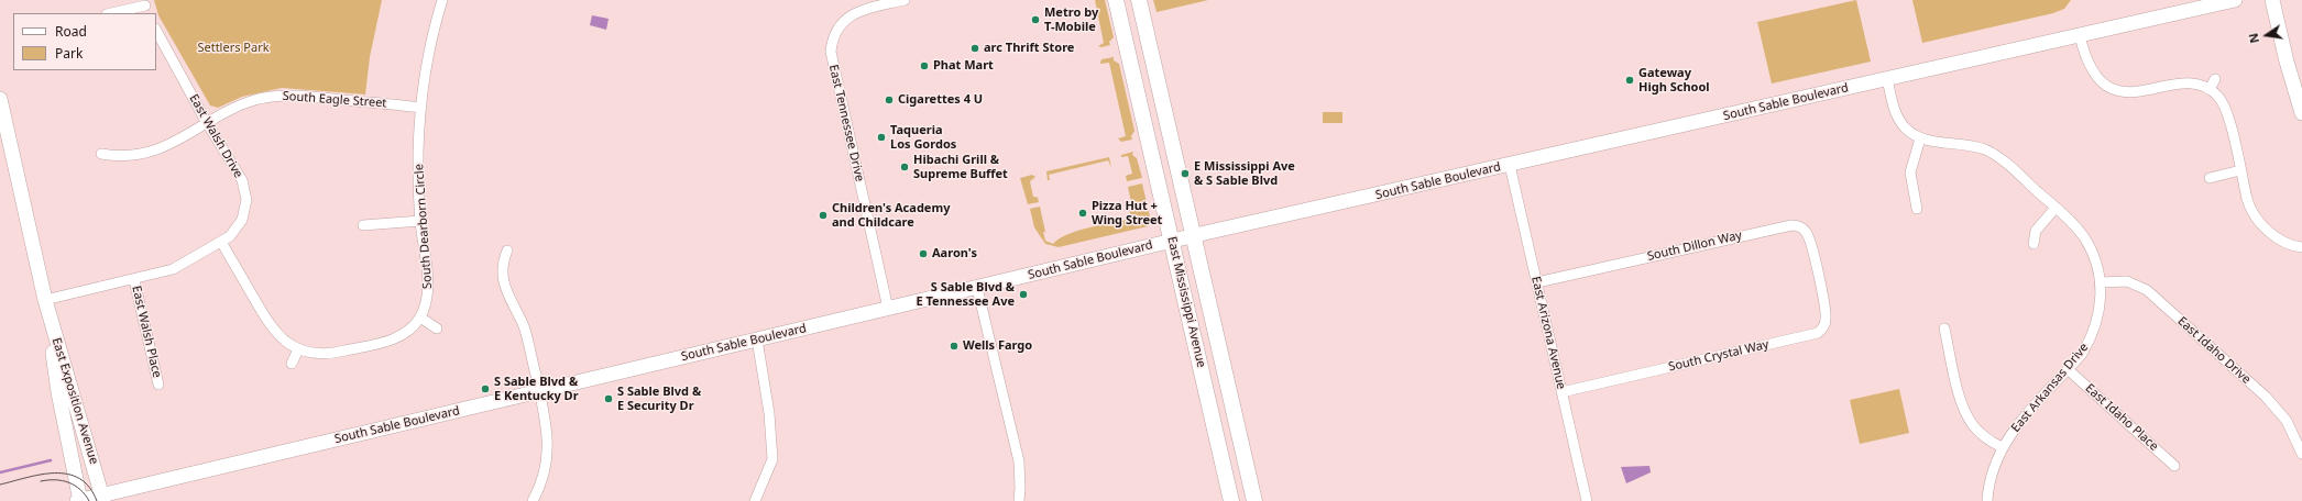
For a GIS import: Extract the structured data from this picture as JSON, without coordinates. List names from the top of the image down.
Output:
{
  "streets": {
    "main road": ["East Mississippi Avenue"],
    "street": [
      "South Eagle Street",
      "South Sable Boulevard",
      "East Tennessee Drive",
      "East Walsh Drive",
      "South Dearborn Circle",
      "South Dillon Way",
      "East Walsh Place",
      "East Arizona Avenue",
      "East Idaho Drive",
      "South Crystal Way",
      "East Arkansas Drive",
      "East Exposition Avenue",
      "East Idaho Place"
    ]
  },
  "crossings": [
    ["South Eagle Street", "East Walsh Drive"],
    ["South Eagle Street", "South Dearborn Circle"],
    ["South Sable Boulevard", "East Tennessee Drive"],
    ["South Sable Boulevard", "East Mississippi Avenue"],
    ["South Sable Boulevard", "East Arizona Avenue"],
    ["South Sable Boulevard", "East Exposition Avenue"],
    ["East Walsh Drive", "South Dearborn Circle"],
    ["East Walsh Drive", "East Walsh Place"],
    ["East Walsh Drive", "East Exposition Avenue"],
    ["South Dillon Way", "East Arizona Avenue"],
    ["South Dillon Way", "South Crystal Way"],
    ["East Arizona Avenue", "South Crystal Way"],
    ["East Idaho Drive", "East Arkansas Drive"],
    ["East Arkansas Drive", "East Idaho Place"]
  ],
  "parks": ["Settlers Park"],
  "places": [
    "Metro by T-Mobile",
    "arc Thrift Store",
    "Phat Mart",
    "Gateway High School",
    "Cigarettes 4 U",
    "Taqueria Los Gordos",
    "Hibachi Grill & Supreme Buffet",
    "E Mississippi Ave & S Sable Blvd",
    "Pizza Hut + Wing Street",
    "Children's Academy and Childcare",
    "Aaron's",
    "S Sable Blvd & E Tennessee Ave",
    "Wells Fargo",
    "S Sable Blvd & E Kentucky Dr",
    "S Sable Blvd & E Security Dr"
  ],
  "legend": ["Road", "Park"],
  "north": "left"
}
